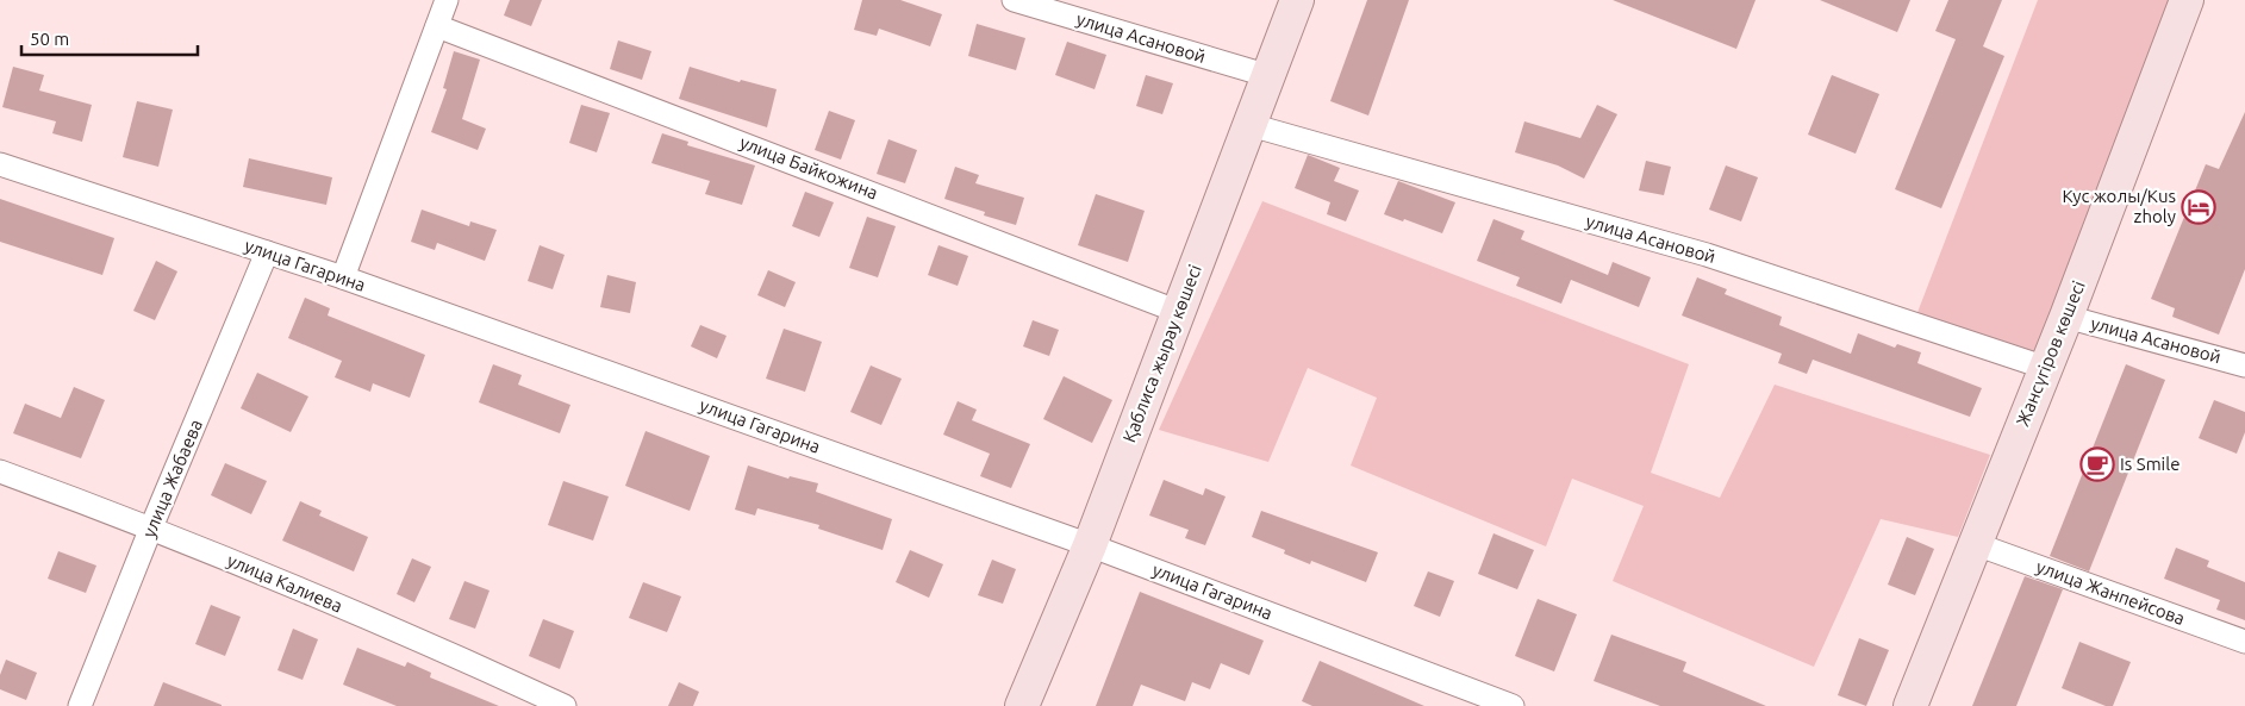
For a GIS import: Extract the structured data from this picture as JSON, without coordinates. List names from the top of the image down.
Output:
{
  "streets": {
    "street": [
      "улица Асановой",
      "улица Байкожина",
      "улица Гагарина",
      "Қаблиса жырау көшесі",
      "Жансүгіров көшесі",
      "улица Жабаева",
      "улица Калиева",
      "улица Жанпейсова"
    ]
  },
  "crossings": [
    ["улица Асановой", "Қаблиса жырау көшесі"],
    ["улица Асановой", "Жансүгіров көшесі"],
    ["улица Байкожина", "Қаблиса жырау көшесі"],
    ["улица Гагарина", "Қаблиса жырау көшесі"],
    ["улица Гагарина", "улица Жабаева"],
    ["Жансүгіров көшесі", "улица Жанпейсова"],
    ["улица Жабаева", "улица Калиева"]
  ],
  "places": {
    "hotel": ["Кус жолы/Kus zholy"],
    "cafe": ["Is Smile"]
  },
  "scale_bar": "50 m"
}
